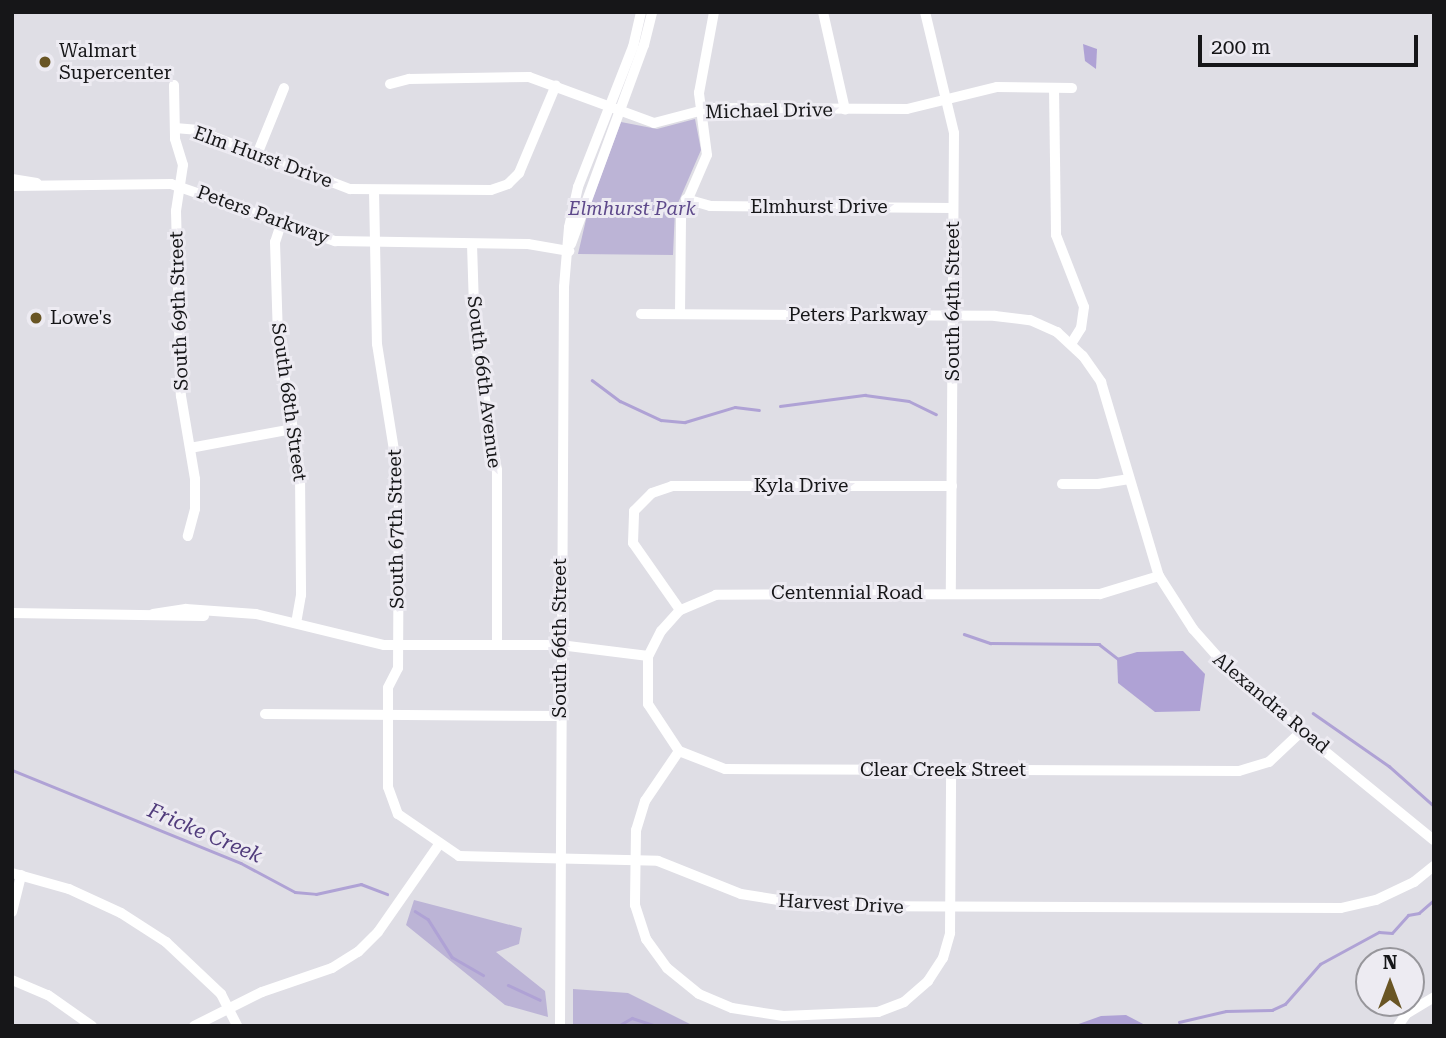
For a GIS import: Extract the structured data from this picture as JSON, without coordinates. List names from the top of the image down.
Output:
{
  "streets": {
    "street": [
      "Michael Drive",
      "Elm Hurst Drive",
      "Elmhurst Drive",
      "Peters Parkway",
      "South 64th Street",
      "South 69th Street",
      "South 66th Avenue",
      "South 68th Street",
      "Kyla Drive",
      "South 67th Street",
      "Centennial Road",
      "South 66th Street",
      "Alexandra Road",
      "Clear Creek Street",
      "Harvest Drive"
    ]
  },
  "crossings": [
    ["Michael Drive", "South 64th Street"],
    ["Michael Drive", "South 66th Street"],
    ["Elm Hurst Drive", "South 69th Street"],
    ["Elm Hurst Drive", "South 67th Street"],
    ["Elmhurst Drive", "South 64th Street"],
    ["Peters Parkway", "South 64th Street"],
    ["Peters Parkway", "South 69th Street"],
    ["Peters Parkway", "South 66th Avenue"],
    ["Peters Parkway", "South 68th Street"],
    ["Peters Parkway", "South 67th Street"],
    ["Peters Parkway", "South 66th Street"],
    ["Peters Parkway", "Alexandra Road"],
    ["South 64th Street", "Kyla Drive"],
    ["South 64th Street", "Centennial Road"],
    ["Kyla Drive", "Centennial Road"],
    ["South 67th Street", "Harvest Drive"],
    ["Centennial Road", "Alexandra Road"],
    ["South 66th Street", "Harvest Drive"],
    ["Alexandra Road", "Clear Creek Street"]
  ],
  "water": ["Fricke Creek"],
  "parks": ["Elmhurst Park"],
  "places": ["Walmart Supercenter", "Lowe's"],
  "scale_bar": "200 m",
  "north": "top"
}
